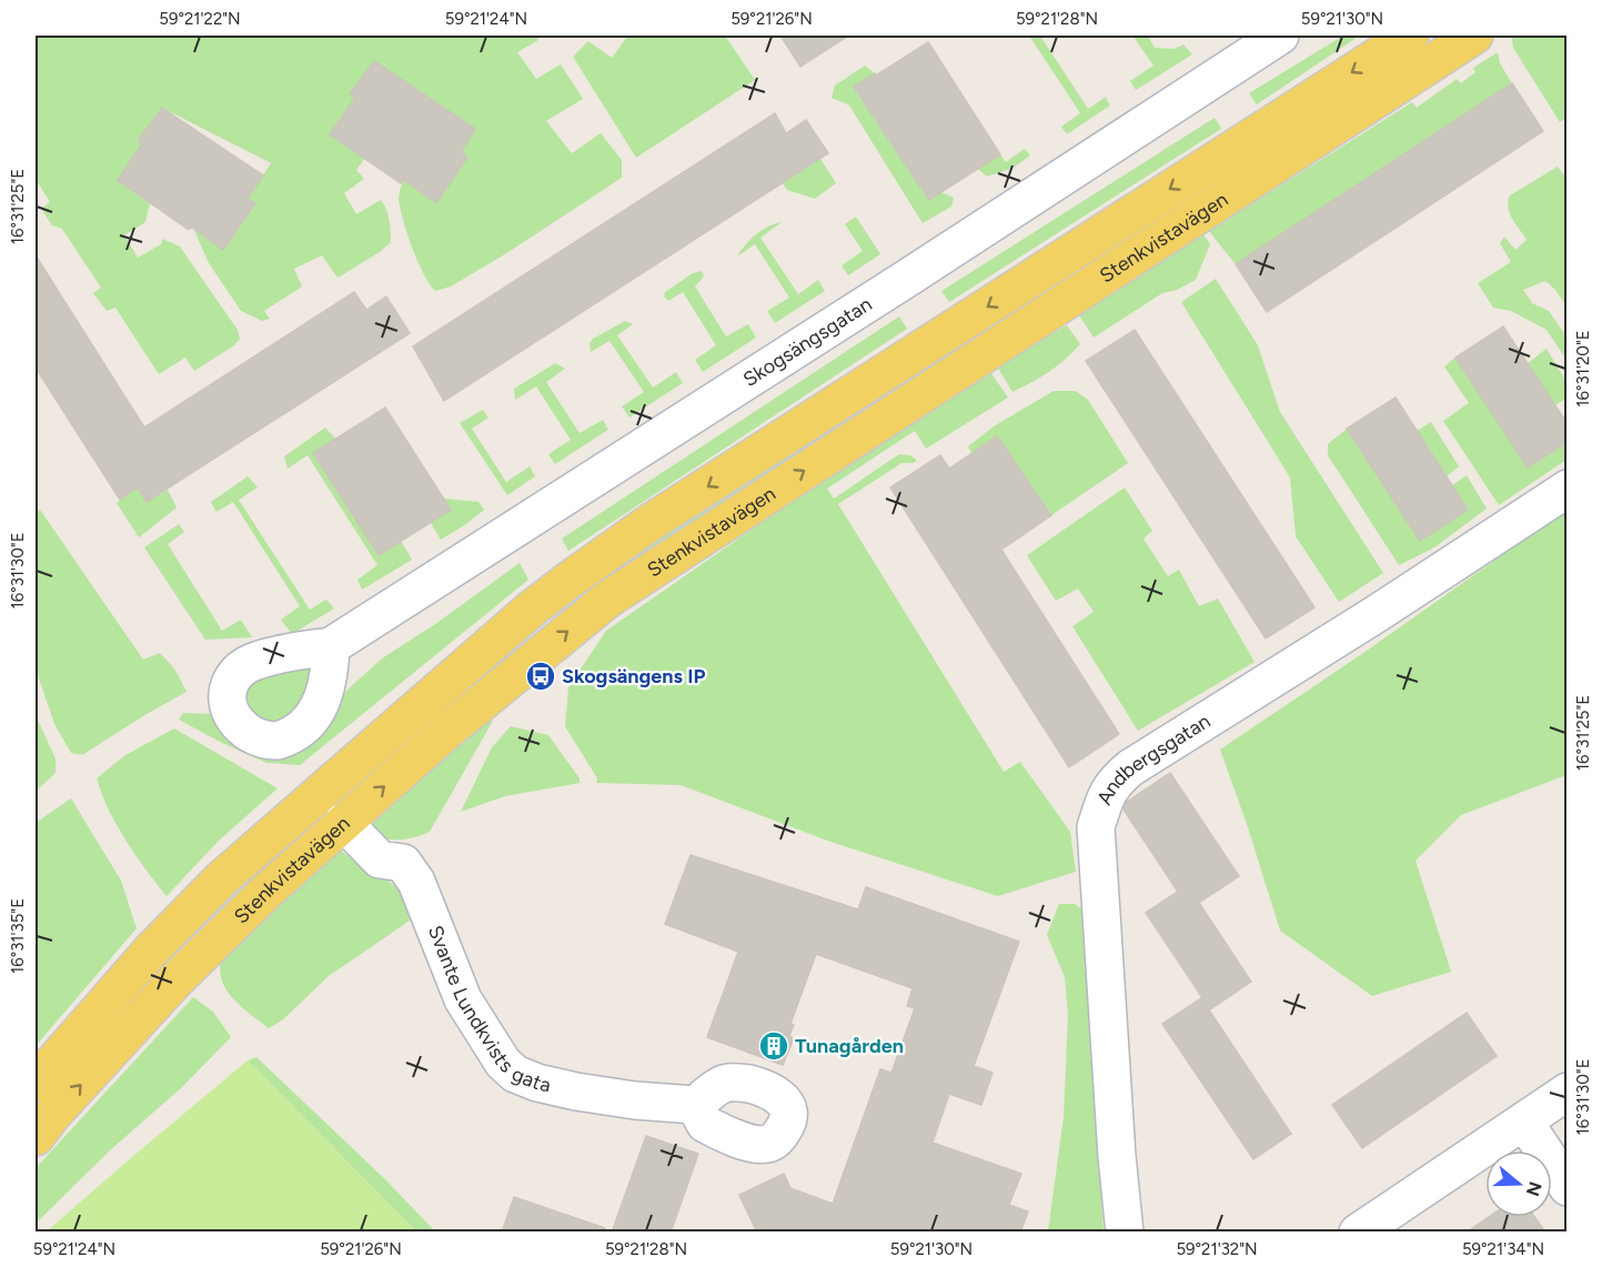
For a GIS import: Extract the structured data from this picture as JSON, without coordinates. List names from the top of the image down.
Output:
{
  "streets": {
    "main road": ["Stenkvistavägen"],
    "street": ["Skogsängsgatan", "Andbergsgatan", "Svante Lundkvists gata"]
  },
  "crossings": [
    ["Stenkvistavägen", "Svante Lundkvists gata"]
  ],
  "places": {
    "bus stop": ["Skogsängens IP"],
    "building": ["Tunagården"]
  },
  "north": "right",
  "coordinates": [
    "59°21'22\"N",
    "59°21'24\"N",
    "59°21'26\"N",
    "59°21'28\"N",
    "59°21'30\"N",
    "16°31'25\"E",
    "16°31'20\"E",
    "16°31'30\"E",
    "16°31'35\"E",
    "59°21'32\"N",
    "59°21'34\"N"
  ]
}
